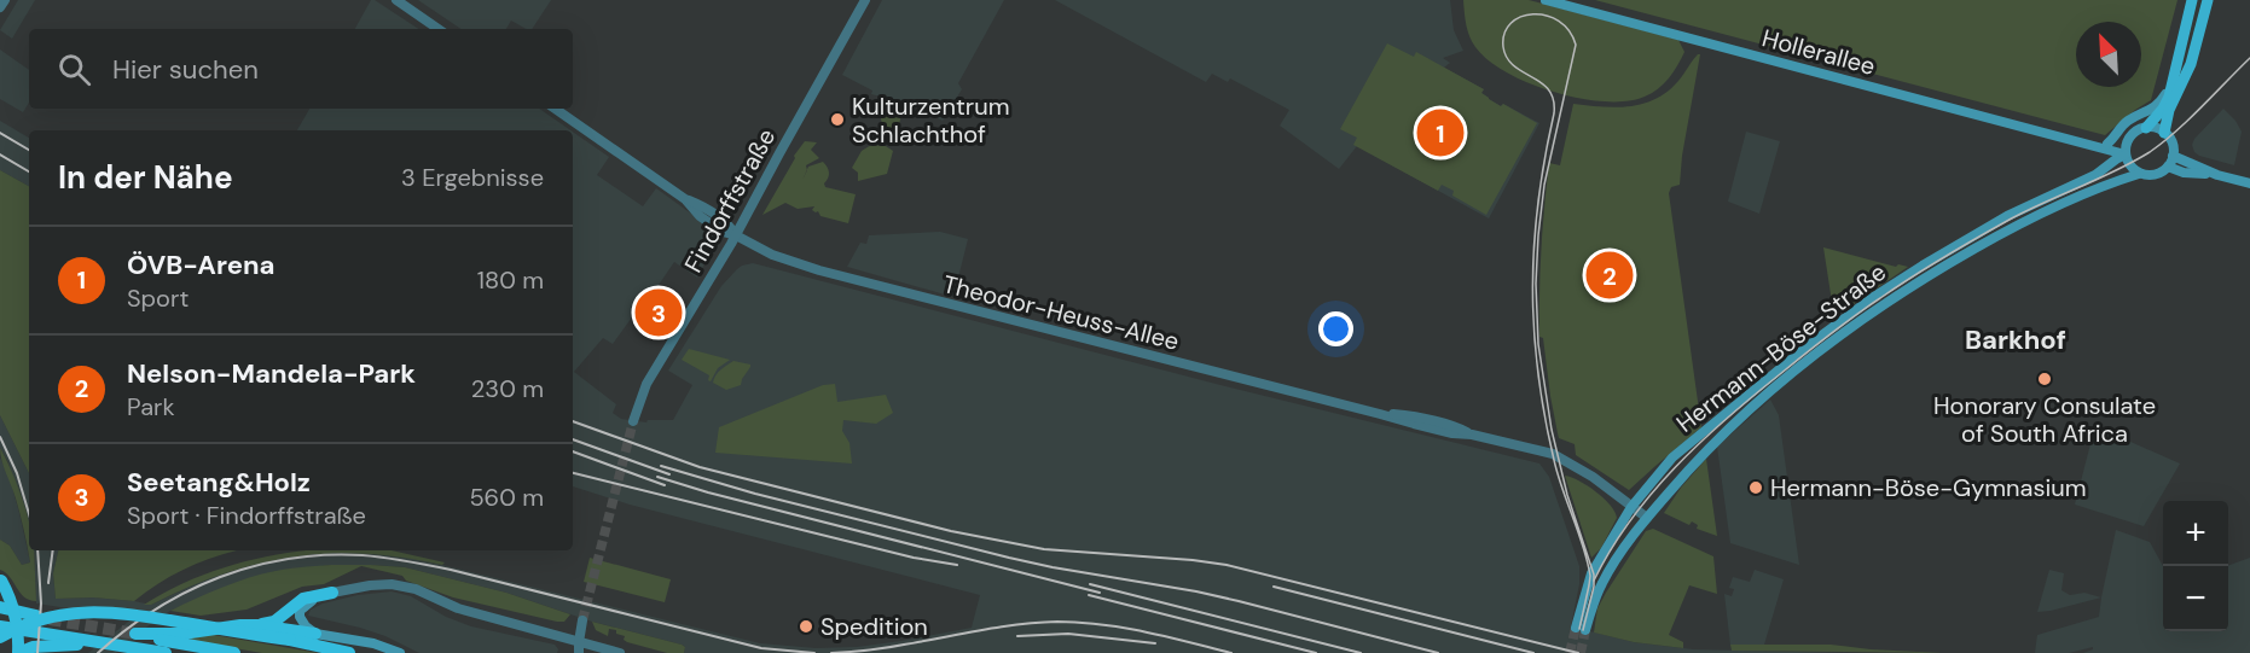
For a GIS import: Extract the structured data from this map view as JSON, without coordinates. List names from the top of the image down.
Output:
{
  "streets": {
    "main road": ["Hollerallee", "Hermann-Böse-Straße"],
    "street": ["Findorffstraße", "Theodor-Heuss-Allee"]
  },
  "crossings": [
    ["Hollerallee", "Hermann-Böse-Straße"],
    ["Findorffstraße", "Theodor-Heuss-Allee"],
    ["Theodor-Heuss-Allee", "Hermann-Böse-Straße"]
  ],
  "districts": ["Barkhof"],
  "places": [
    "Kulturzentrum Schlachthof",
    "Honorary Consulate of South Africa",
    "Hermann-Böse-Gymnasium",
    "Spedition"
  ],
  "north": "top left",
  "page": {
    "search": "Hier suchen",
    "pins": ["1", "2", "3"],
    "heading": ["In der Nähe", "3 Ergebnisse"],
    "list": [
      {
        "mark": "1",
        "name": "ÖVB-Arena",
        "note": "Sport",
        "value": "180 m"
      },
      {
        "mark": "2",
        "name": "Nelson-Mandela-Park",
        "note": "Park",
        "value": "230 m"
      },
      {
        "mark": "3",
        "name": "Seetang&Holz",
        "note": "Sport · Findorffstraße",
        "value": "560 m"
      }
    ],
    "map_buttons": ["+", "−"]
  }
}
